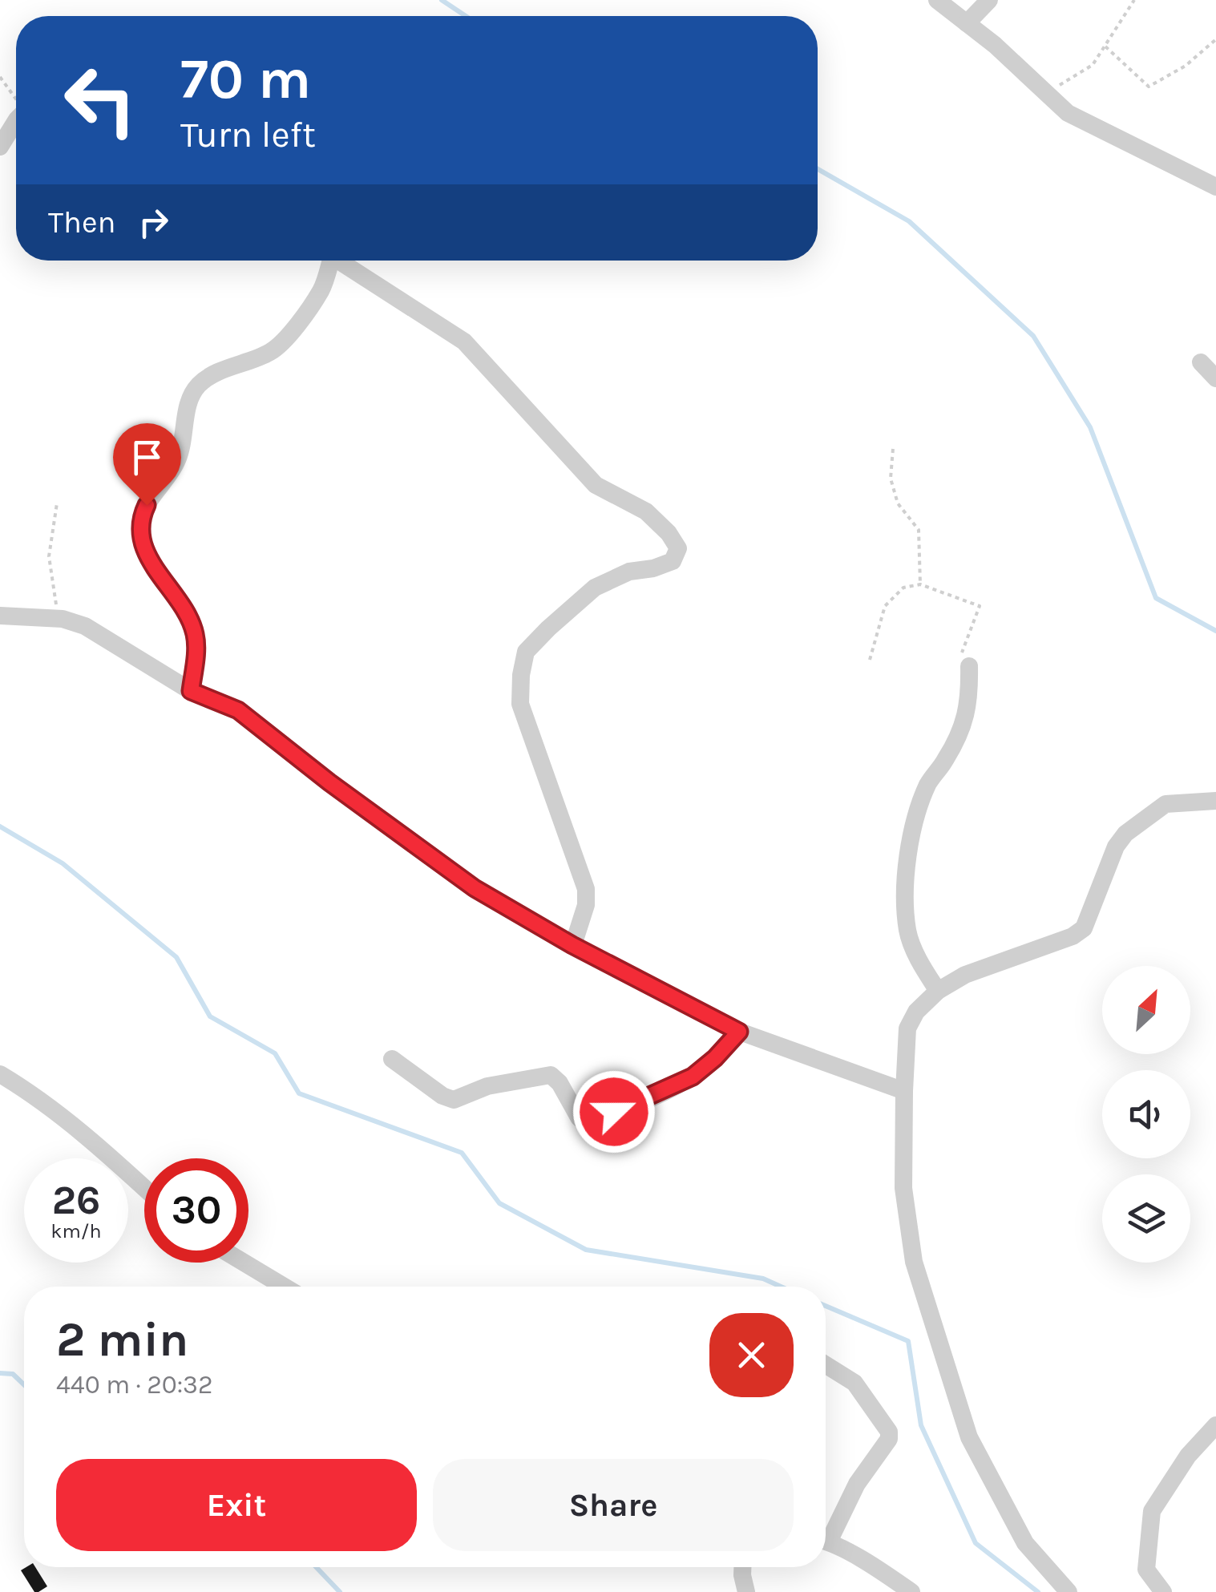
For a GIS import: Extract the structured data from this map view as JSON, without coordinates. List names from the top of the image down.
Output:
{
  "north": "top right",
  "page": {
    "turn": ["70 m", "Turn left"],
    "then": "Then",
    "speed": "26 km/h",
    "limit": "30",
    "heading": ["2 min", "440 m · 20:32"],
    "buttons": ["Exit", "Share"]
  }
}
